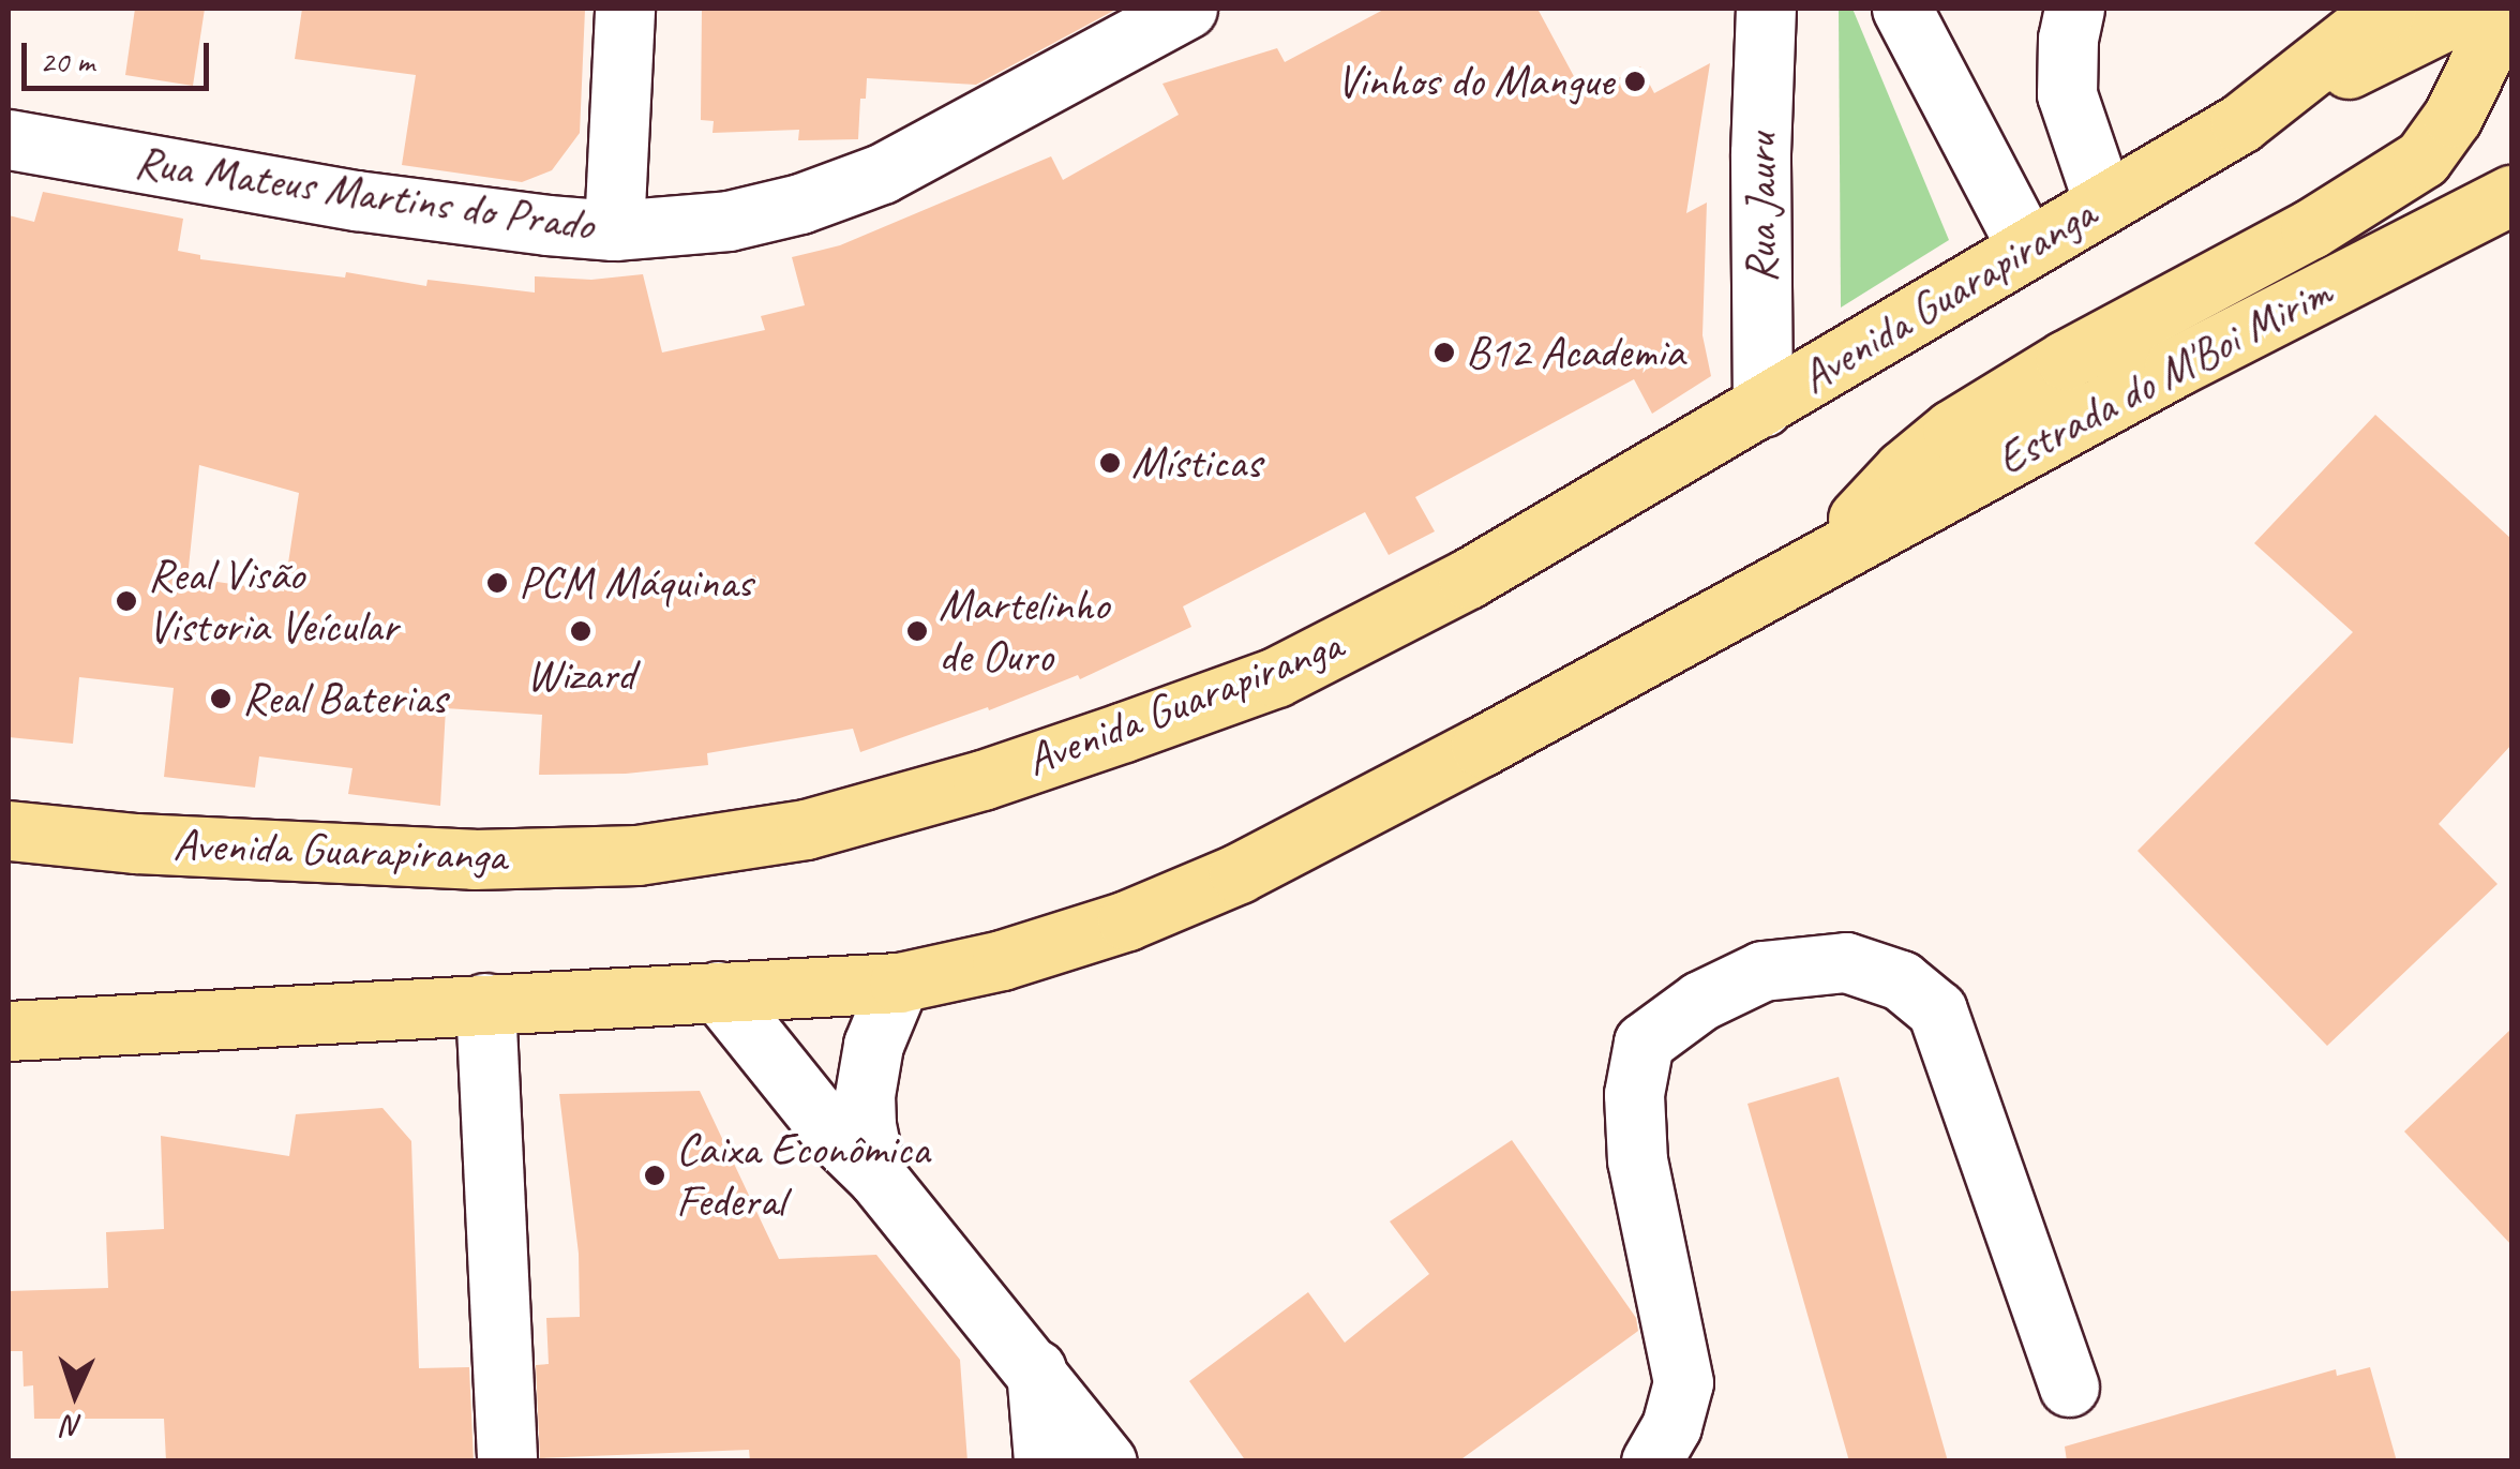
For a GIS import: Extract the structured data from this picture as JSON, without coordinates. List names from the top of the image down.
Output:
{
  "streets": {
    "main road": ["Avenida Guarapiranga", "Estrada do M'Boi Mirim"],
    "street": ["Rua Mateus Martins do Prado", "Rua Jauru"]
  },
  "crossings": [
    ["Rua Jauru", "Avenida Guarapiranga"]
  ],
  "places": [
    "Vinhos do Mangue",
    "B12 Academia",
    "Místicas",
    "PCM Máquinas",
    "Real Visão Vistoria Veícular",
    "Wizard",
    "Martelinho de Ouro",
    "Real Baterias",
    "Caixa Econômica Federal"
  ],
  "scale_bar": "20 m",
  "north": "bottom"
}
